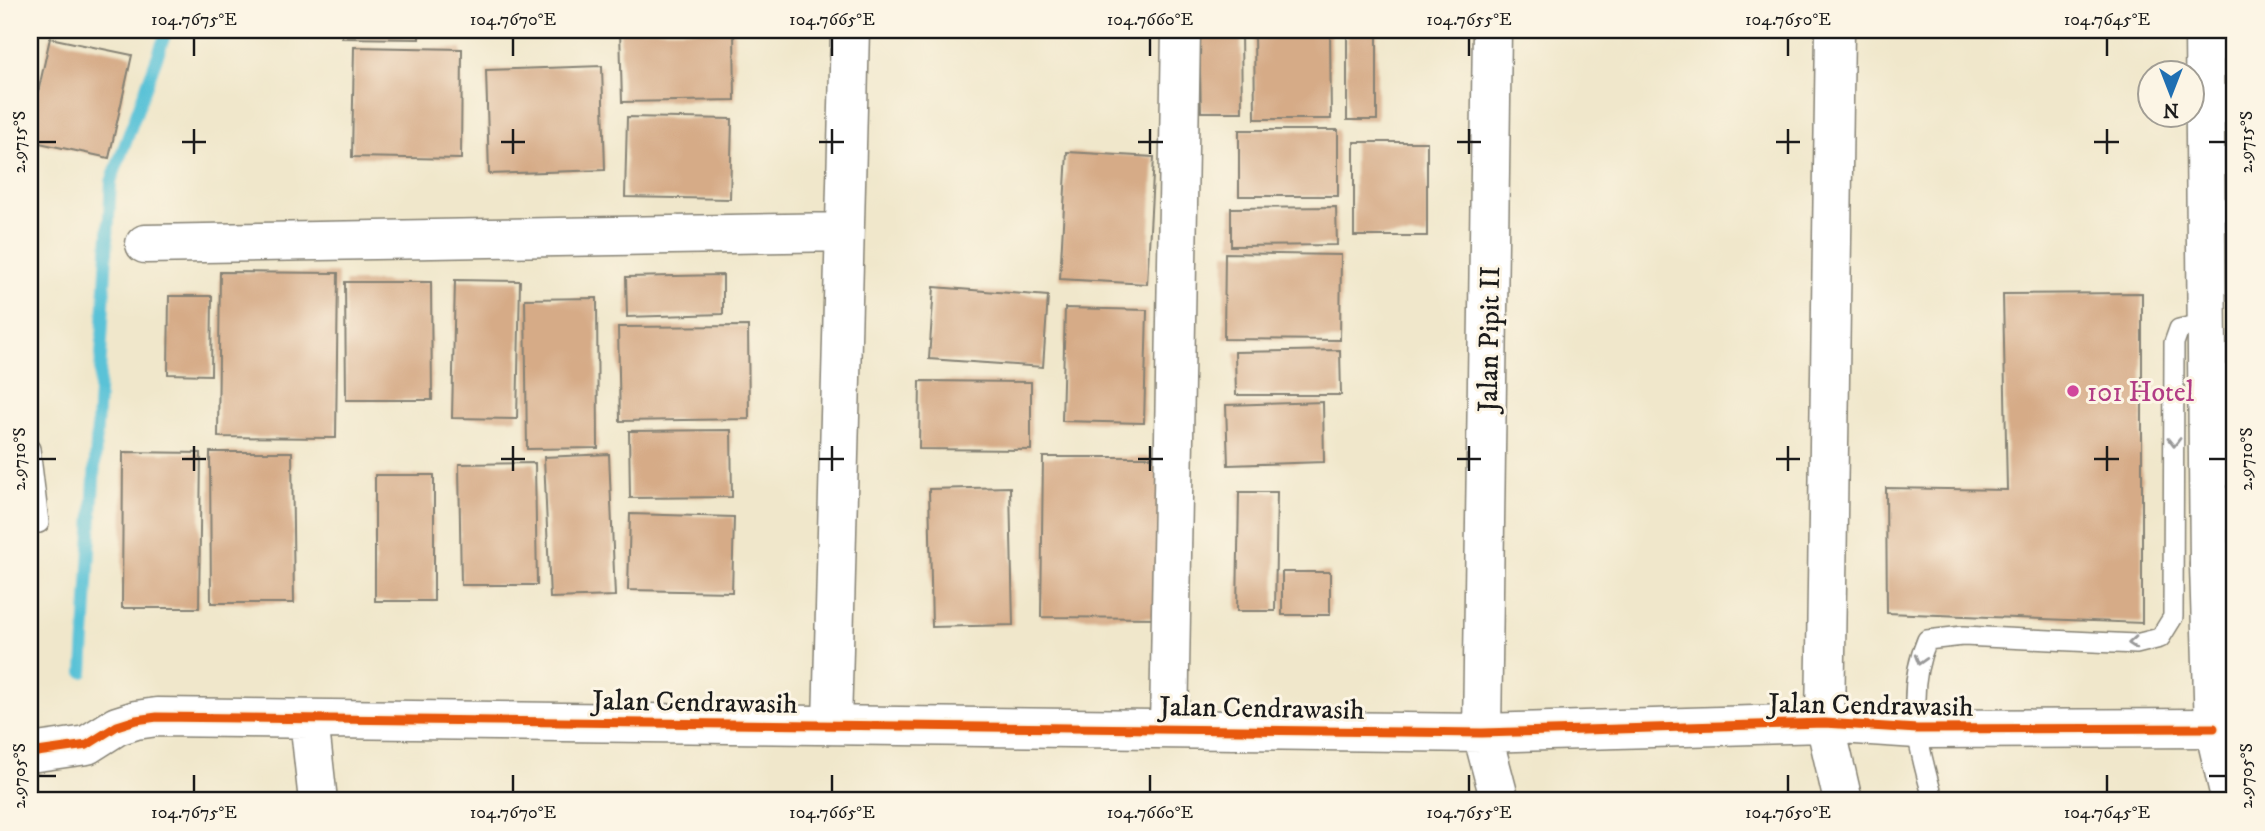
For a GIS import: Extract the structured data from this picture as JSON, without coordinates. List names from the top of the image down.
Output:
{
  "streets": {
    "street": ["Jalan Pipit II", "Jalan Cendrawasih"]
  },
  "crossings": [
    ["Jalan Pipit II", "Jalan Cendrawasih"]
  ],
  "places": ["101 Hotel"],
  "north": "bottom",
  "coordinates": [
    "104.7675°E",
    "104.7670°E",
    "104.7665°E",
    "104.7660°E",
    "104.7655°E",
    "104.7650°E",
    "104.7645°E",
    "2.9715°S",
    "2.9710°S",
    "2.9705°S"
  ]
}
